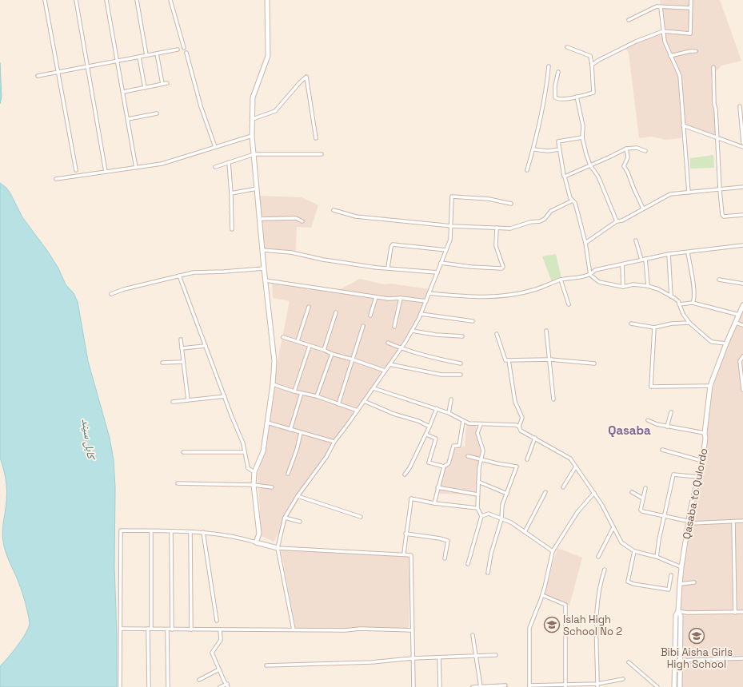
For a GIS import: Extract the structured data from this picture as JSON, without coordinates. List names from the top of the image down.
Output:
{
  "streets": {
    "street": ["Qasaba to Qulordo"]
  },
  "districts": ["Qasaba"],
  "water": ["کابل سيند"],
  "places": {
    "school or university": ["Islah High School No 2", "Bibi Aisha Girls High School"]
  }
}
